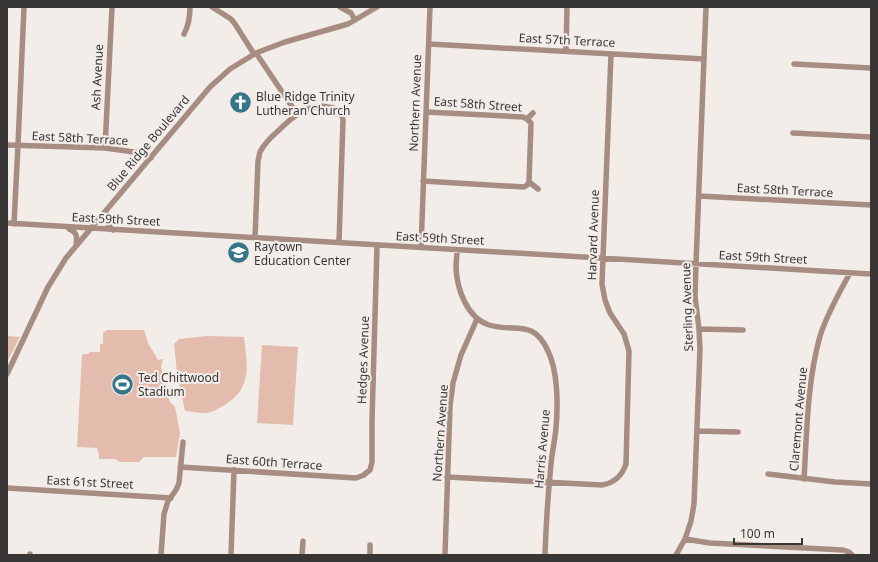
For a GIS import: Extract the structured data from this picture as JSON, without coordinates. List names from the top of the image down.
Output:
{
  "streets": {
    "street": [
      "East 57th Terrace",
      "Ash Avenue",
      "Northern Avenue",
      "East 58th Street",
      "East 58th Terrace",
      "Blue Ridge Boulevard",
      "East 59th Street",
      "Harvard Avenue",
      "Sterling Avenue",
      "Hedges Avenue",
      "Claremont Avenue",
      "Harris Avenue",
      "East 60th Terrace",
      "East 61st Street"
    ]
  },
  "crossings": [
    ["East 57th Terrace", "Northern Avenue"],
    ["East 57th Terrace", "Harvard Avenue"],
    ["East 57th Terrace", "Sterling Avenue"],
    ["Ash Avenue", "East 58th Terrace"],
    ["Northern Avenue", "East 58th Street"],
    ["Northern Avenue", "East 59th Street"],
    ["Northern Avenue", "Harris Avenue"],
    ["East 58th Terrace", "Blue Ridge Boulevard"],
    ["East 58th Terrace", "Sterling Avenue"],
    ["Blue Ridge Boulevard", "East 59th Street"],
    ["East 59th Street", "Harvard Avenue"],
    ["East 59th Street", "Sterling Avenue"],
    ["East 59th Street", "Hedges Avenue"],
    ["East 59th Street", "Claremont Avenue"],
    ["Harvard Avenue", "Harris Avenue"],
    ["Hedges Avenue", "East 60th Terrace"]
  ],
  "places": {
    "church": ["Blue Ridge Trinity Lutheran Church"],
    "school or university": ["Raytown Education Center"],
    "sports": ["Ted Chittwood Stadium"]
  },
  "scale_bar": "100 m"
}
